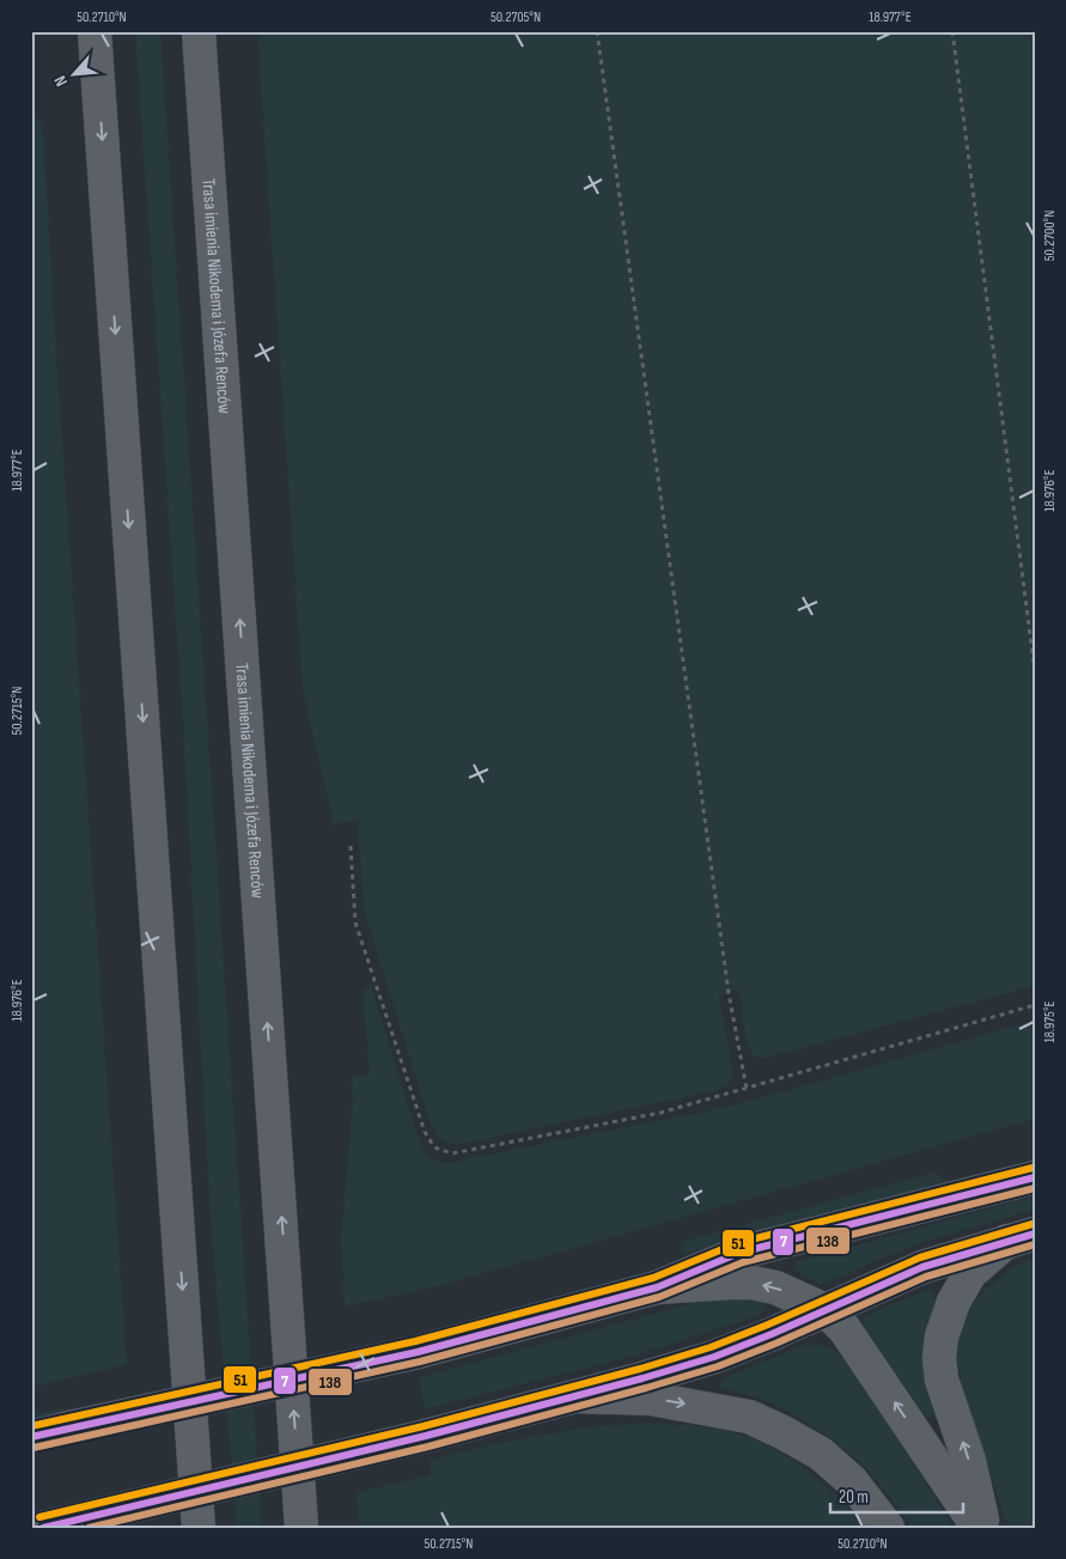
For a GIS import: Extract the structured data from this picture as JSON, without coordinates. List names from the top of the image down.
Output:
{
  "streets": {
    "main road": ["Trasa imienia Nikodema i Józefa Renców"]
  },
  "lines": ["transit line 51", "transit line 7", "transit line 138"],
  "scale_bar": "20 m",
  "north": "bottom left",
  "coordinates": [
    "50.2710°N",
    "50.2705°N",
    "18.977°E",
    "50.2700°N",
    "18.976°E",
    "50.2715°N",
    "18.975°E"
  ]
}
